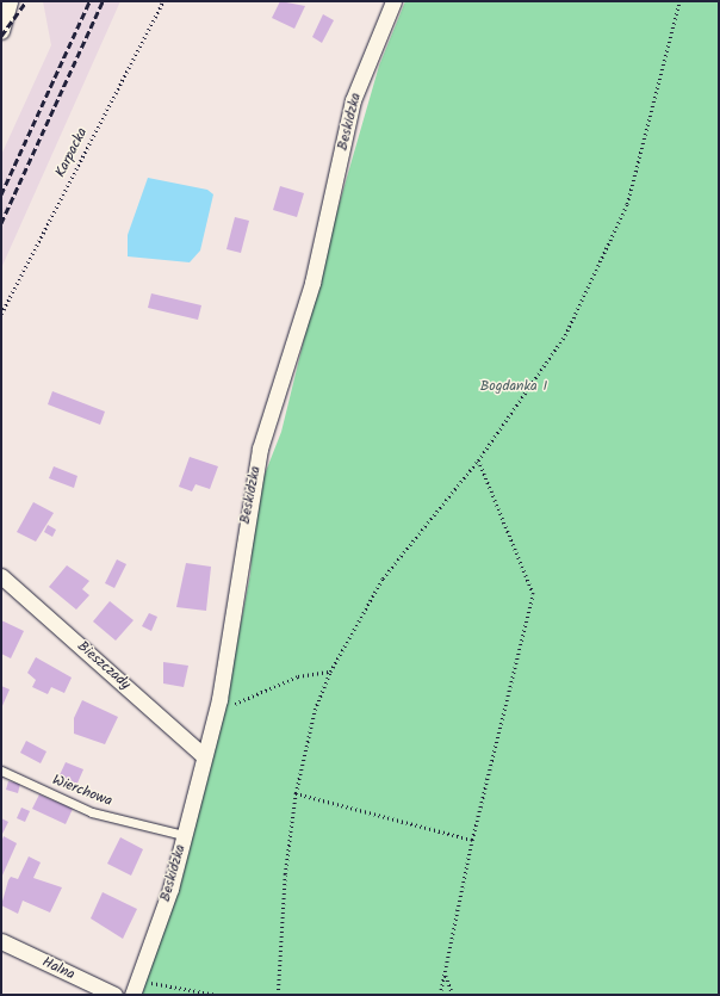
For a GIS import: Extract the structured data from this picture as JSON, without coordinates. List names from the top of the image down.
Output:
{
  "streets": {
    "street": ["Beskidzka", "Bieszczady", "Halna"],
    "lane": ["Wierchowa"],
    "path": ["Karpacka"]
  },
  "crossings": [
    ["Beskidzka", "Bieszczady"],
    ["Beskidzka", "Wierchowa"]
  ],
  "parks": ["Bogdanka I"]
}
